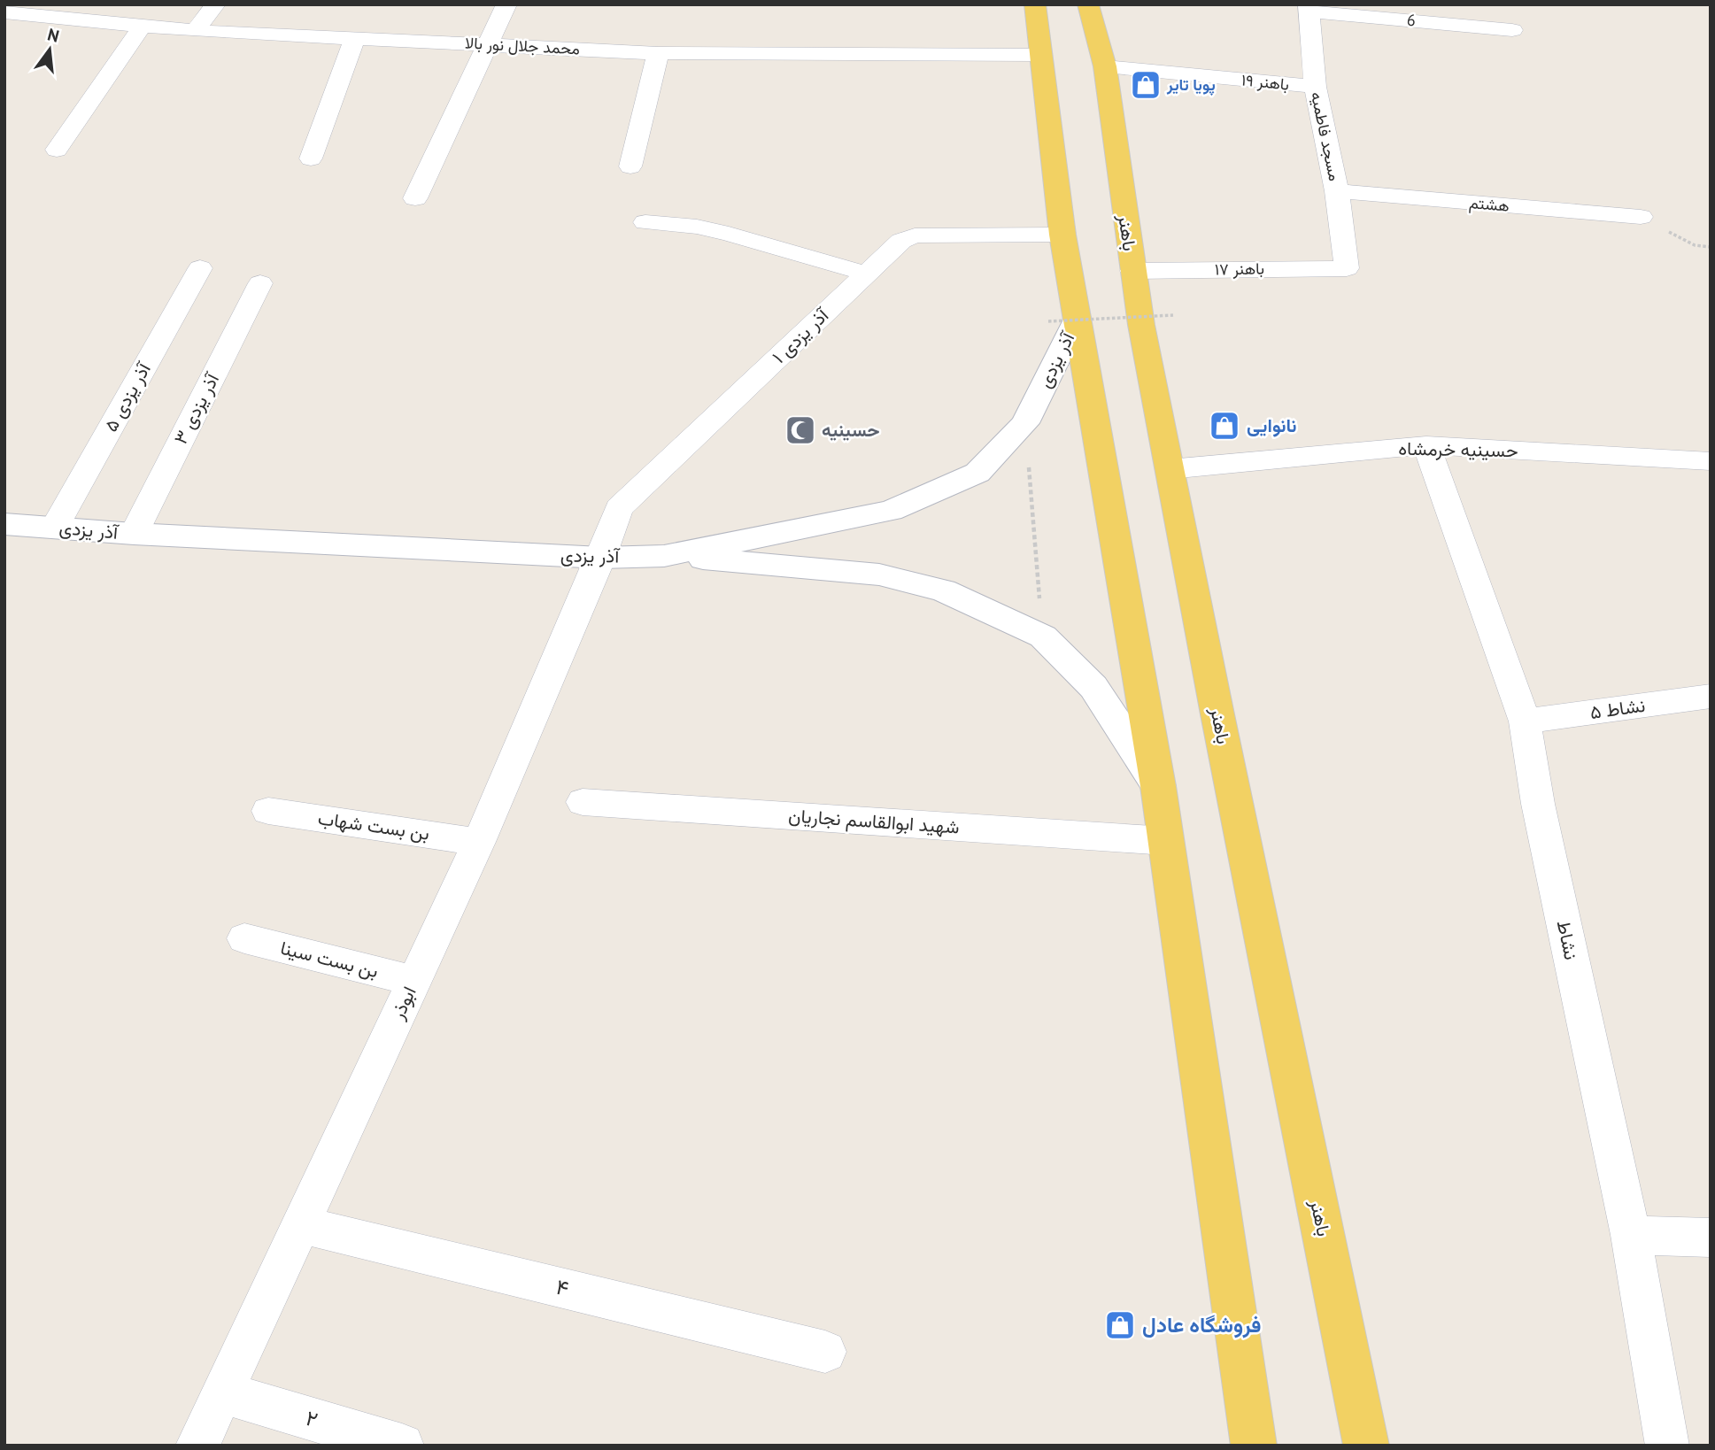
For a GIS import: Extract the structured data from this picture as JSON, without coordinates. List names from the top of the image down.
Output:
{
  "streets": {
    "main road": ["باهنر"],
    "street": [
      "6",
      "محمد جلال نور بالا",
      "باهنر ۱۹",
      "مسجد فاطمیه",
      "هشتم",
      "باهنر ۱۷",
      "آذر یزدی ۱",
      "آذر یزدی",
      "آذر یزدی ۵",
      "آذر یزدی ۳",
      "حسینیه خرمشاه",
      "نشاط ۵",
      "شهید ابوالقاسم نجاریان",
      "بن بست شهاب",
      "نشاط",
      "بن بست سینا",
      "ابوذر",
      "۴",
      "۲"
    ]
  },
  "crossings": [
    ["6", "مسجد فاطمیه"],
    ["باهنر ۱۹", "مسجد فاطمیه"],
    ["باهنر ۱۹", "باهنر"],
    ["مسجد فاطمیه", "هشتم"],
    ["مسجد فاطمیه", "باهنر ۱۷"],
    ["باهنر", "باهنر ۱۷"],
    ["باهنر", "حسینیه خرمشاه"],
    ["آذر یزدی ۱", "آذر یزدی"],
    ["آذر یزدی ۱", "ابوذر"],
    ["آذر یزدی", "آذر یزدی ۵"],
    ["آذر یزدی", "آذر یزدی ۳"],
    ["آذر یزدی", "ابوذر"],
    ["حسینیه خرمشاه", "نشاط"],
    ["نشاط ۵", "نشاط"],
    ["بن بست شهاب", "ابوذر"],
    ["بن بست سینا", "ابوذر"],
    ["ابوذر", "۴"],
    ["ابوذر", "۲"]
  ],
  "places": {
    "shop": ["پویا تایر", "نانوایی", "فروشگاه عادل"],
    "mosque": ["حسینیه"]
  },
  "north": "top"
}
